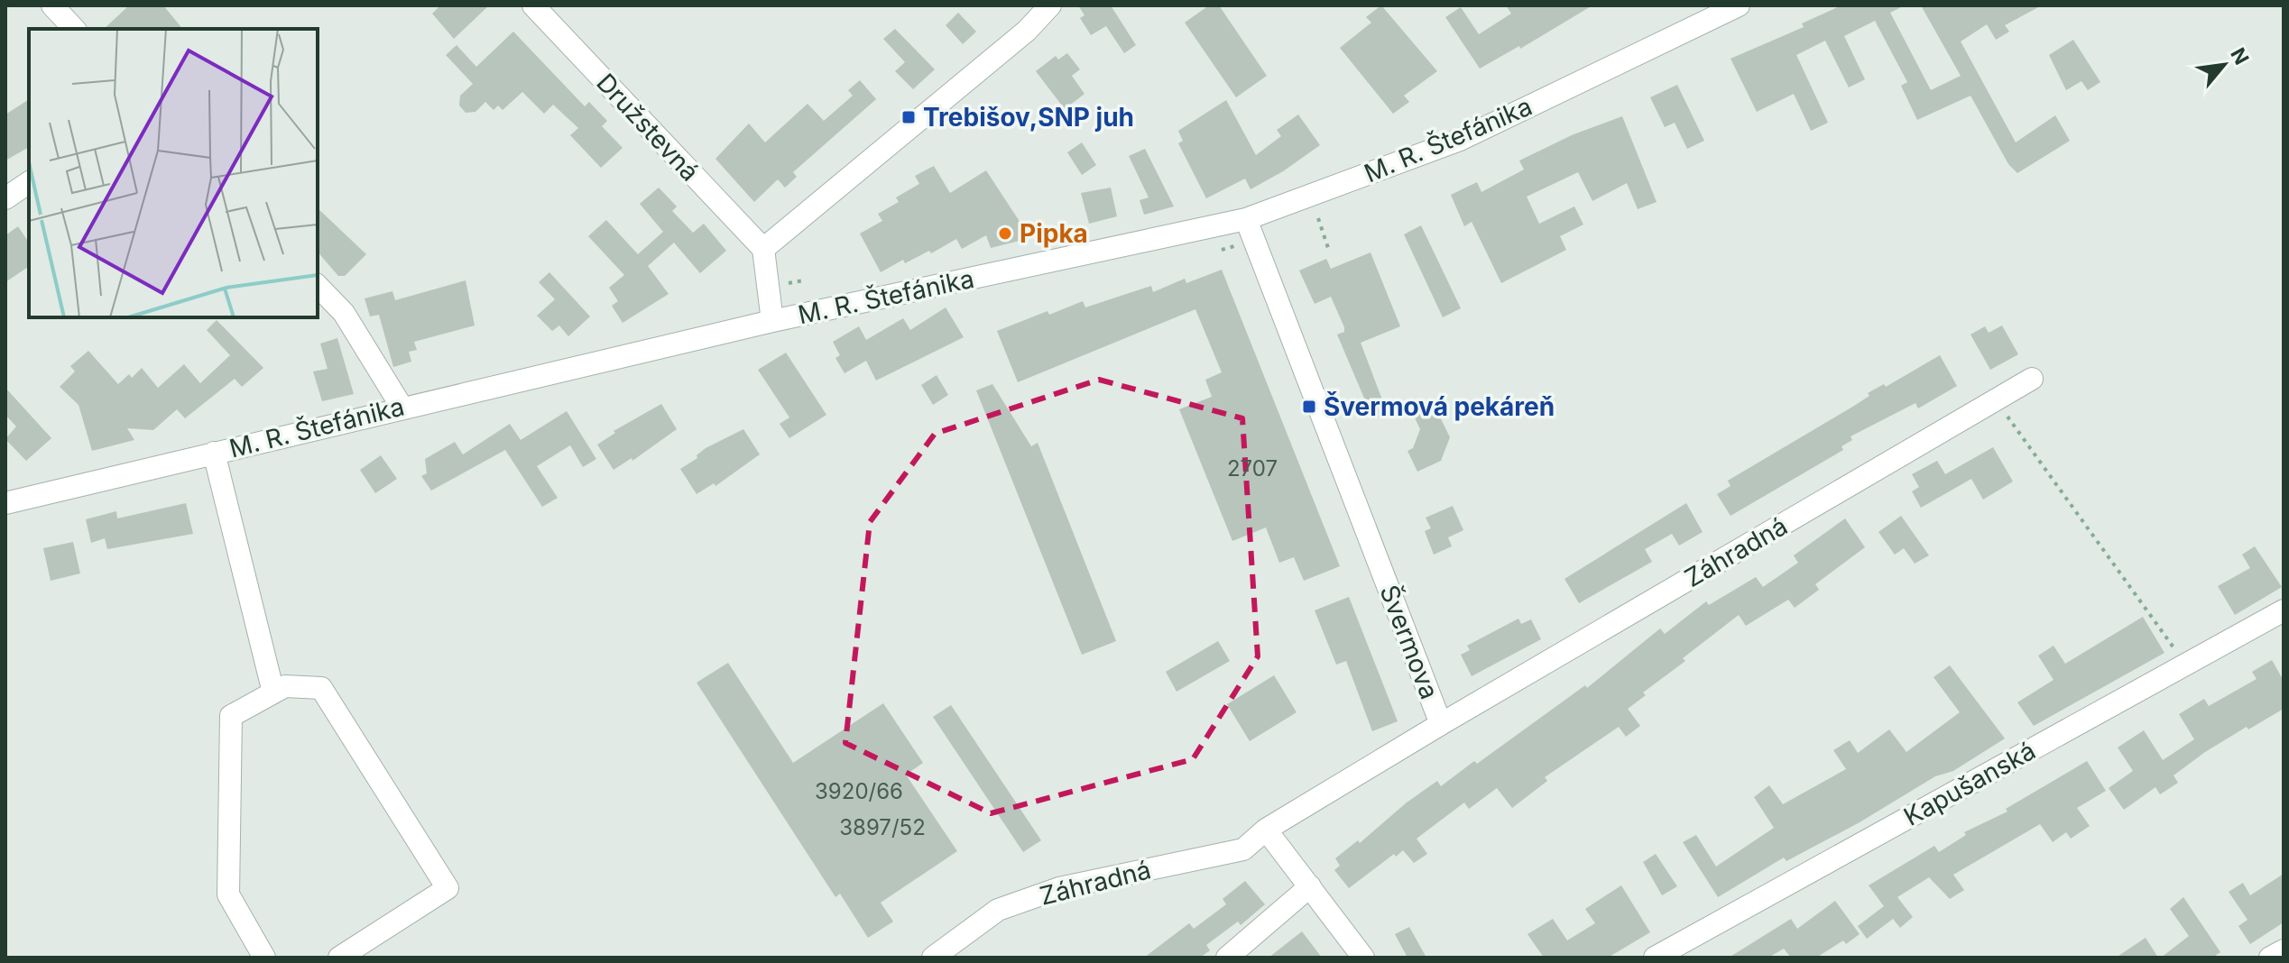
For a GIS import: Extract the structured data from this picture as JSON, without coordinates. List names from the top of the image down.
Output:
{
  "streets": {
    "street": [
      "Družstevná",
      "M. R. Štefánika",
      "Záhradná",
      "Švermova",
      "Kapušanská"
    ]
  },
  "crossings": [
    ["M. R. Štefánika", "Švermova"],
    ["Záhradná", "Švermova"]
  ],
  "places": {
    "transit": ["Trebišov,SNP juh", "Švermová pekáreň"],
    "other": ["Pipka"]
  },
  "house_numbers": ["2707", "3920/66", "3897/52"],
  "north": "top right"
}
